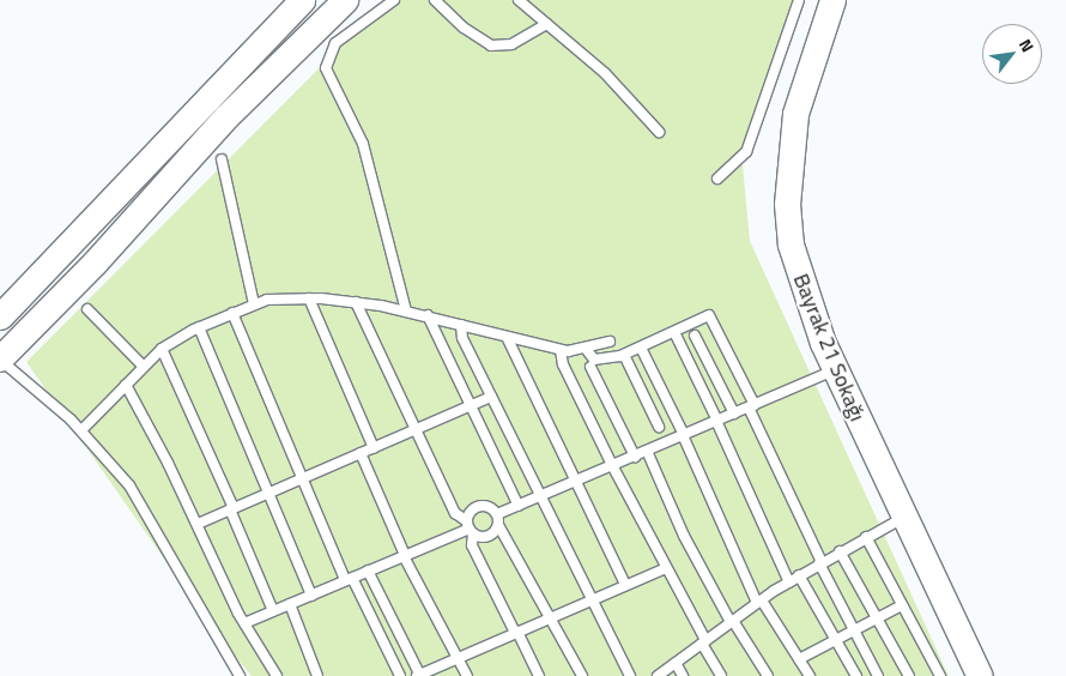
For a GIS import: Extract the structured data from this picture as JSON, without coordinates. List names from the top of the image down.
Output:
{
  "streets": {
    "main road": ["Bayrak 21 Sokağı"]
  },
  "north": "top right"
}
